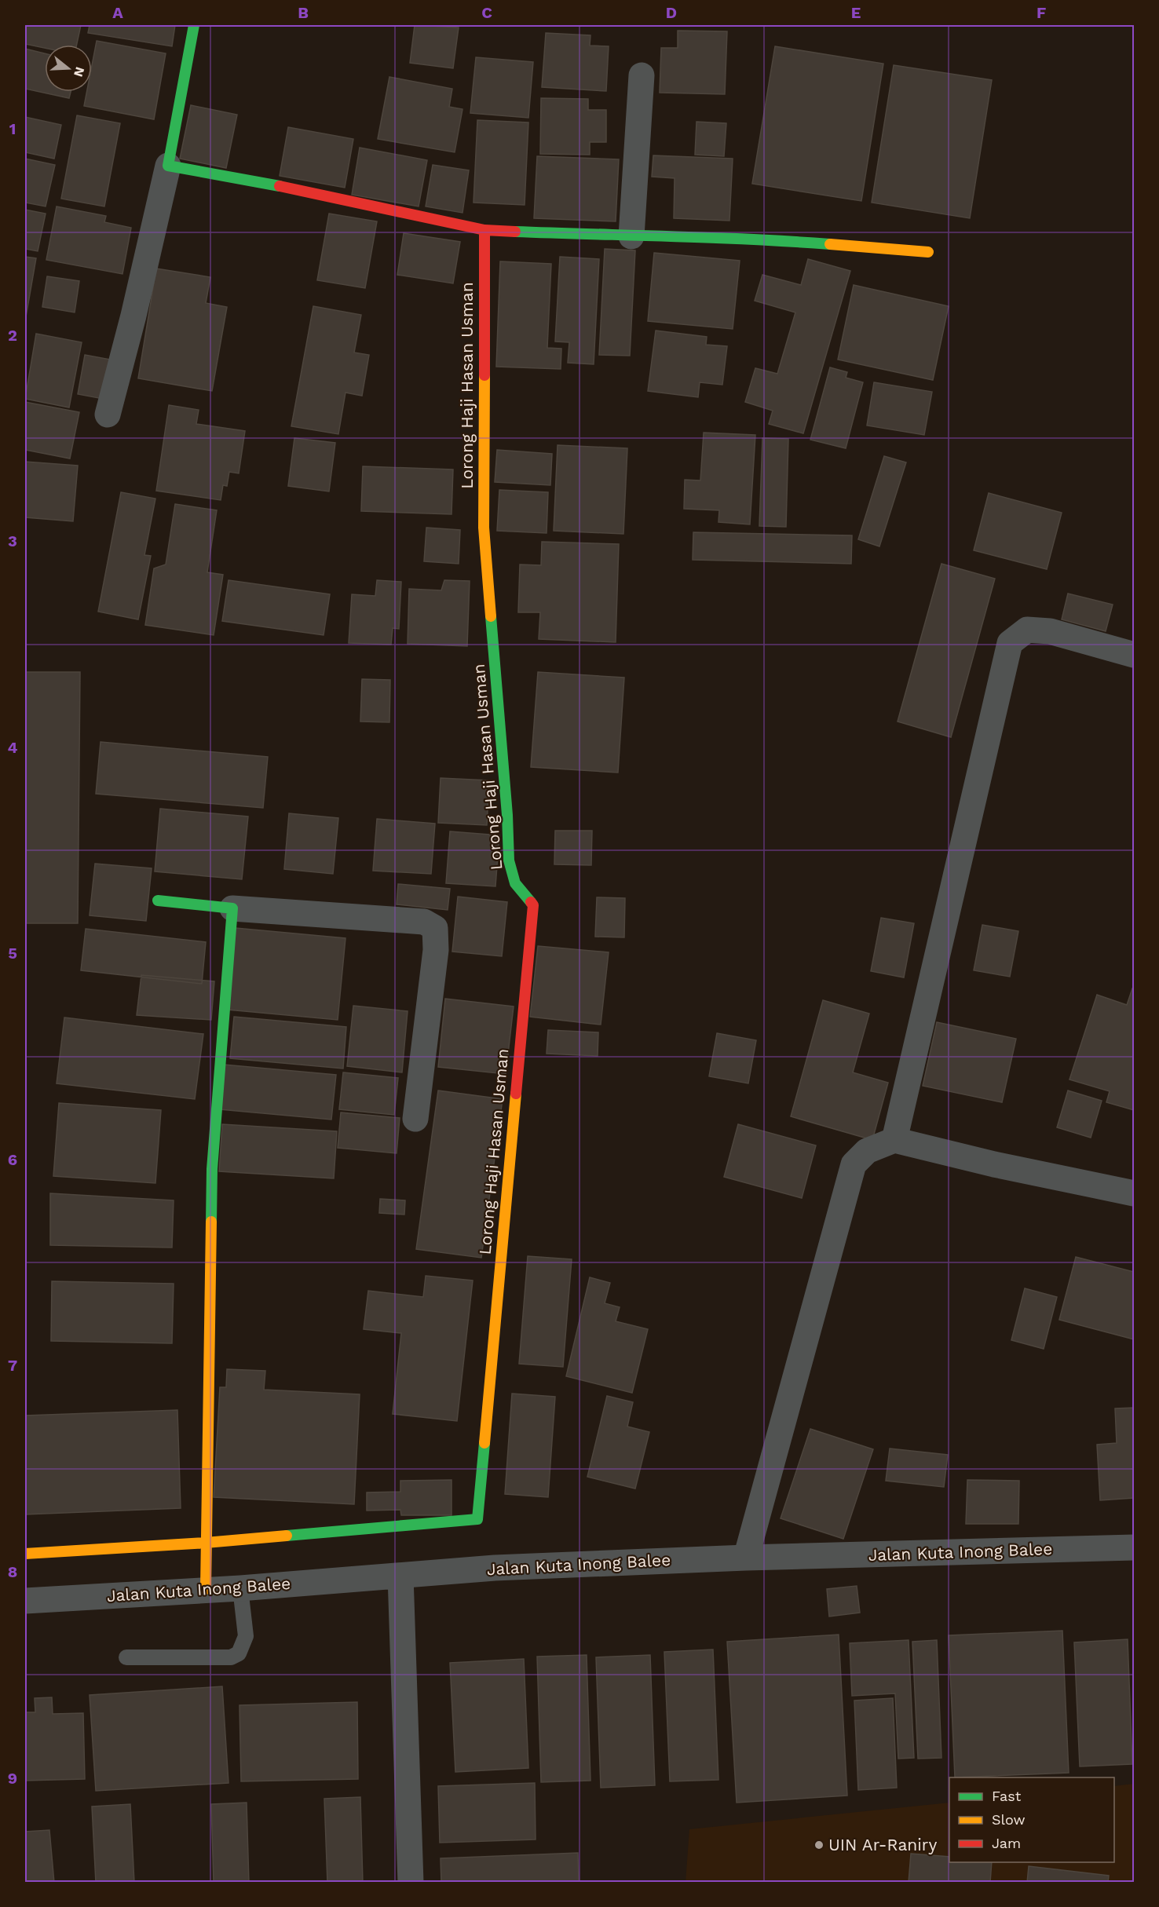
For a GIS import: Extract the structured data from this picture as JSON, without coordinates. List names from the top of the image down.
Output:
{
  "streets": {
    "street": ["Lorong Haji Hasan Usman", "Jalan Kuta Inong Balee"]
  },
  "places": ["UIN Ar-Raniry"],
  "legend": ["Fast", "Slow", "Jam"],
  "north": "right",
  "grid": {
    "columns": [
      "A",
      "B",
      "C",
      "D",
      "E",
      "F"
    ],
    "rows": [
      "1",
      "2",
      "3",
      "4",
      "5",
      "6",
      "7",
      "8",
      "9"
    ]
  }
}
